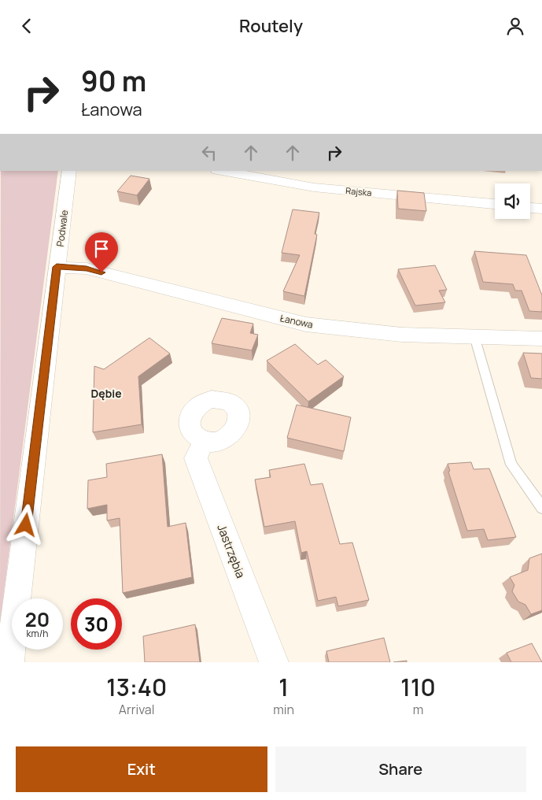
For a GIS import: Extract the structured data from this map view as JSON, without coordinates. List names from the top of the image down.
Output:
{
  "streets": {
    "street": [
      "Rajska",
      "Podwale",
      "Łanowa",
      "Jastrzębia"
    ]
  },
  "crossings": [
    ["Podwale", "Łanowa"]
  ],
  "districts": ["Dębie"],
  "page": {
    "header": "Routely",
    "turn": ["90 m", "Łanowa"],
    "speed": "20 km/h",
    "limit": "30",
    "eta": [
      "13:40",
      "Arrival",
      "1",
      "min",
      "110",
      "m"
    ],
    "buttons": ["Exit", "Share"]
  }
}
